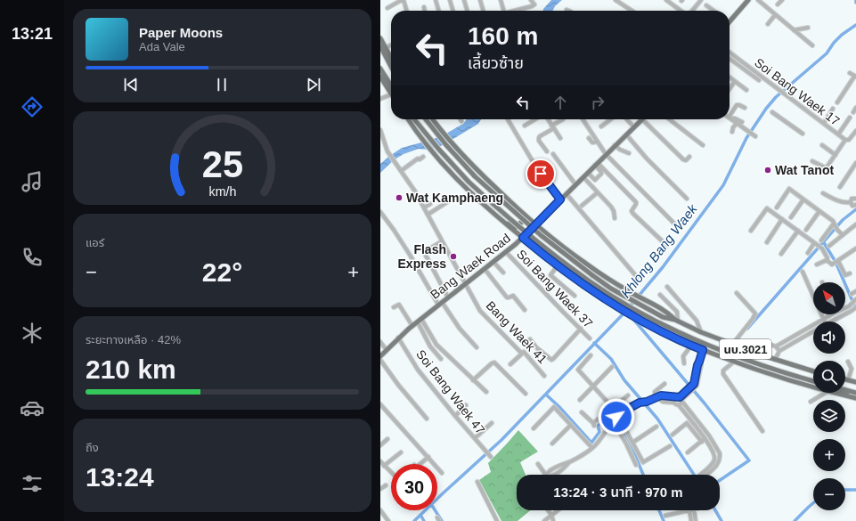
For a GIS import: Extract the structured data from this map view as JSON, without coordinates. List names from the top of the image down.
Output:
{
  "streets": {
    "main road": ["Bang Waek Road", "นบ.3021"],
    "street": [
      "Soi Bang Waek 17",
      "Soi Bang Waek 37",
      "Bang Waek 41",
      "Soi Bang Waek 47"
    ]
  },
  "crossings": [
    ["Bang Waek Road", "Soi Bang Waek 37"],
    ["Bang Waek Road", "Bang Waek 41"],
    ["Bang Waek Road", "นบ.3021"],
    ["Bang Waek Road", "Soi Bang Waek 47"]
  ],
  "water": ["Khlong Bang Waek"],
  "places": ["Wat Tanot", "Wat Kamphaeng", "Flash Express"],
  "north": "top left",
  "page": {
    "tabs": "13:21",
    "turn": ["160 m", "เลี้ยวซ้าย"],
    "song": ["Paper Moons", "Ada Vale"],
    "tile": [
      "แอร์",
      ["ระยะทางเหลือ · 42%", "210 km"],
      ["ถึง", "13:24"]
    ],
    "heat": ["−", "22°", "+"],
    "map_buttons": ["+", "−"],
    "limit": "30",
    "trip": "13:24 · 3 นาที · 970 m",
    "gauge": ["25", "km/h"]
  }
}
